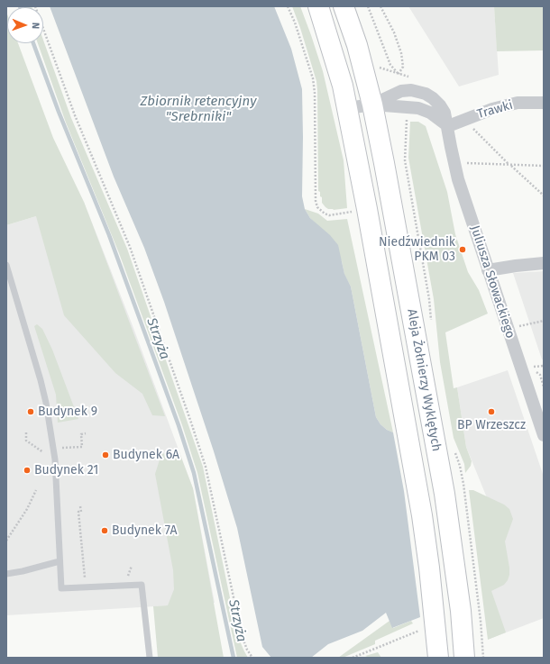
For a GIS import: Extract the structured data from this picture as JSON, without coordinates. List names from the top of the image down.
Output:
{
  "streets": {
    "main road": ["Aleja Żołnierzy Wyklętych"],
    "street": ["Trawki", "Juliusza Słowackiego"]
  },
  "crossings": [
    ["Trawki", "Juliusza Słowackiego"],
    ["Juliusza Słowackiego", "Aleja Żołnierzy Wyklętych"]
  ],
  "water": ["Zbiornik retencyjny \"Srebrniki\"", "Strzyża"],
  "places": [
    "Niedźwiednik PKM 03",
    "Budynek 9",
    "BP Wrzeszcz",
    "Budynek 6A",
    "Budynek 21",
    "Budynek 7A"
  ],
  "north": "right"
}
